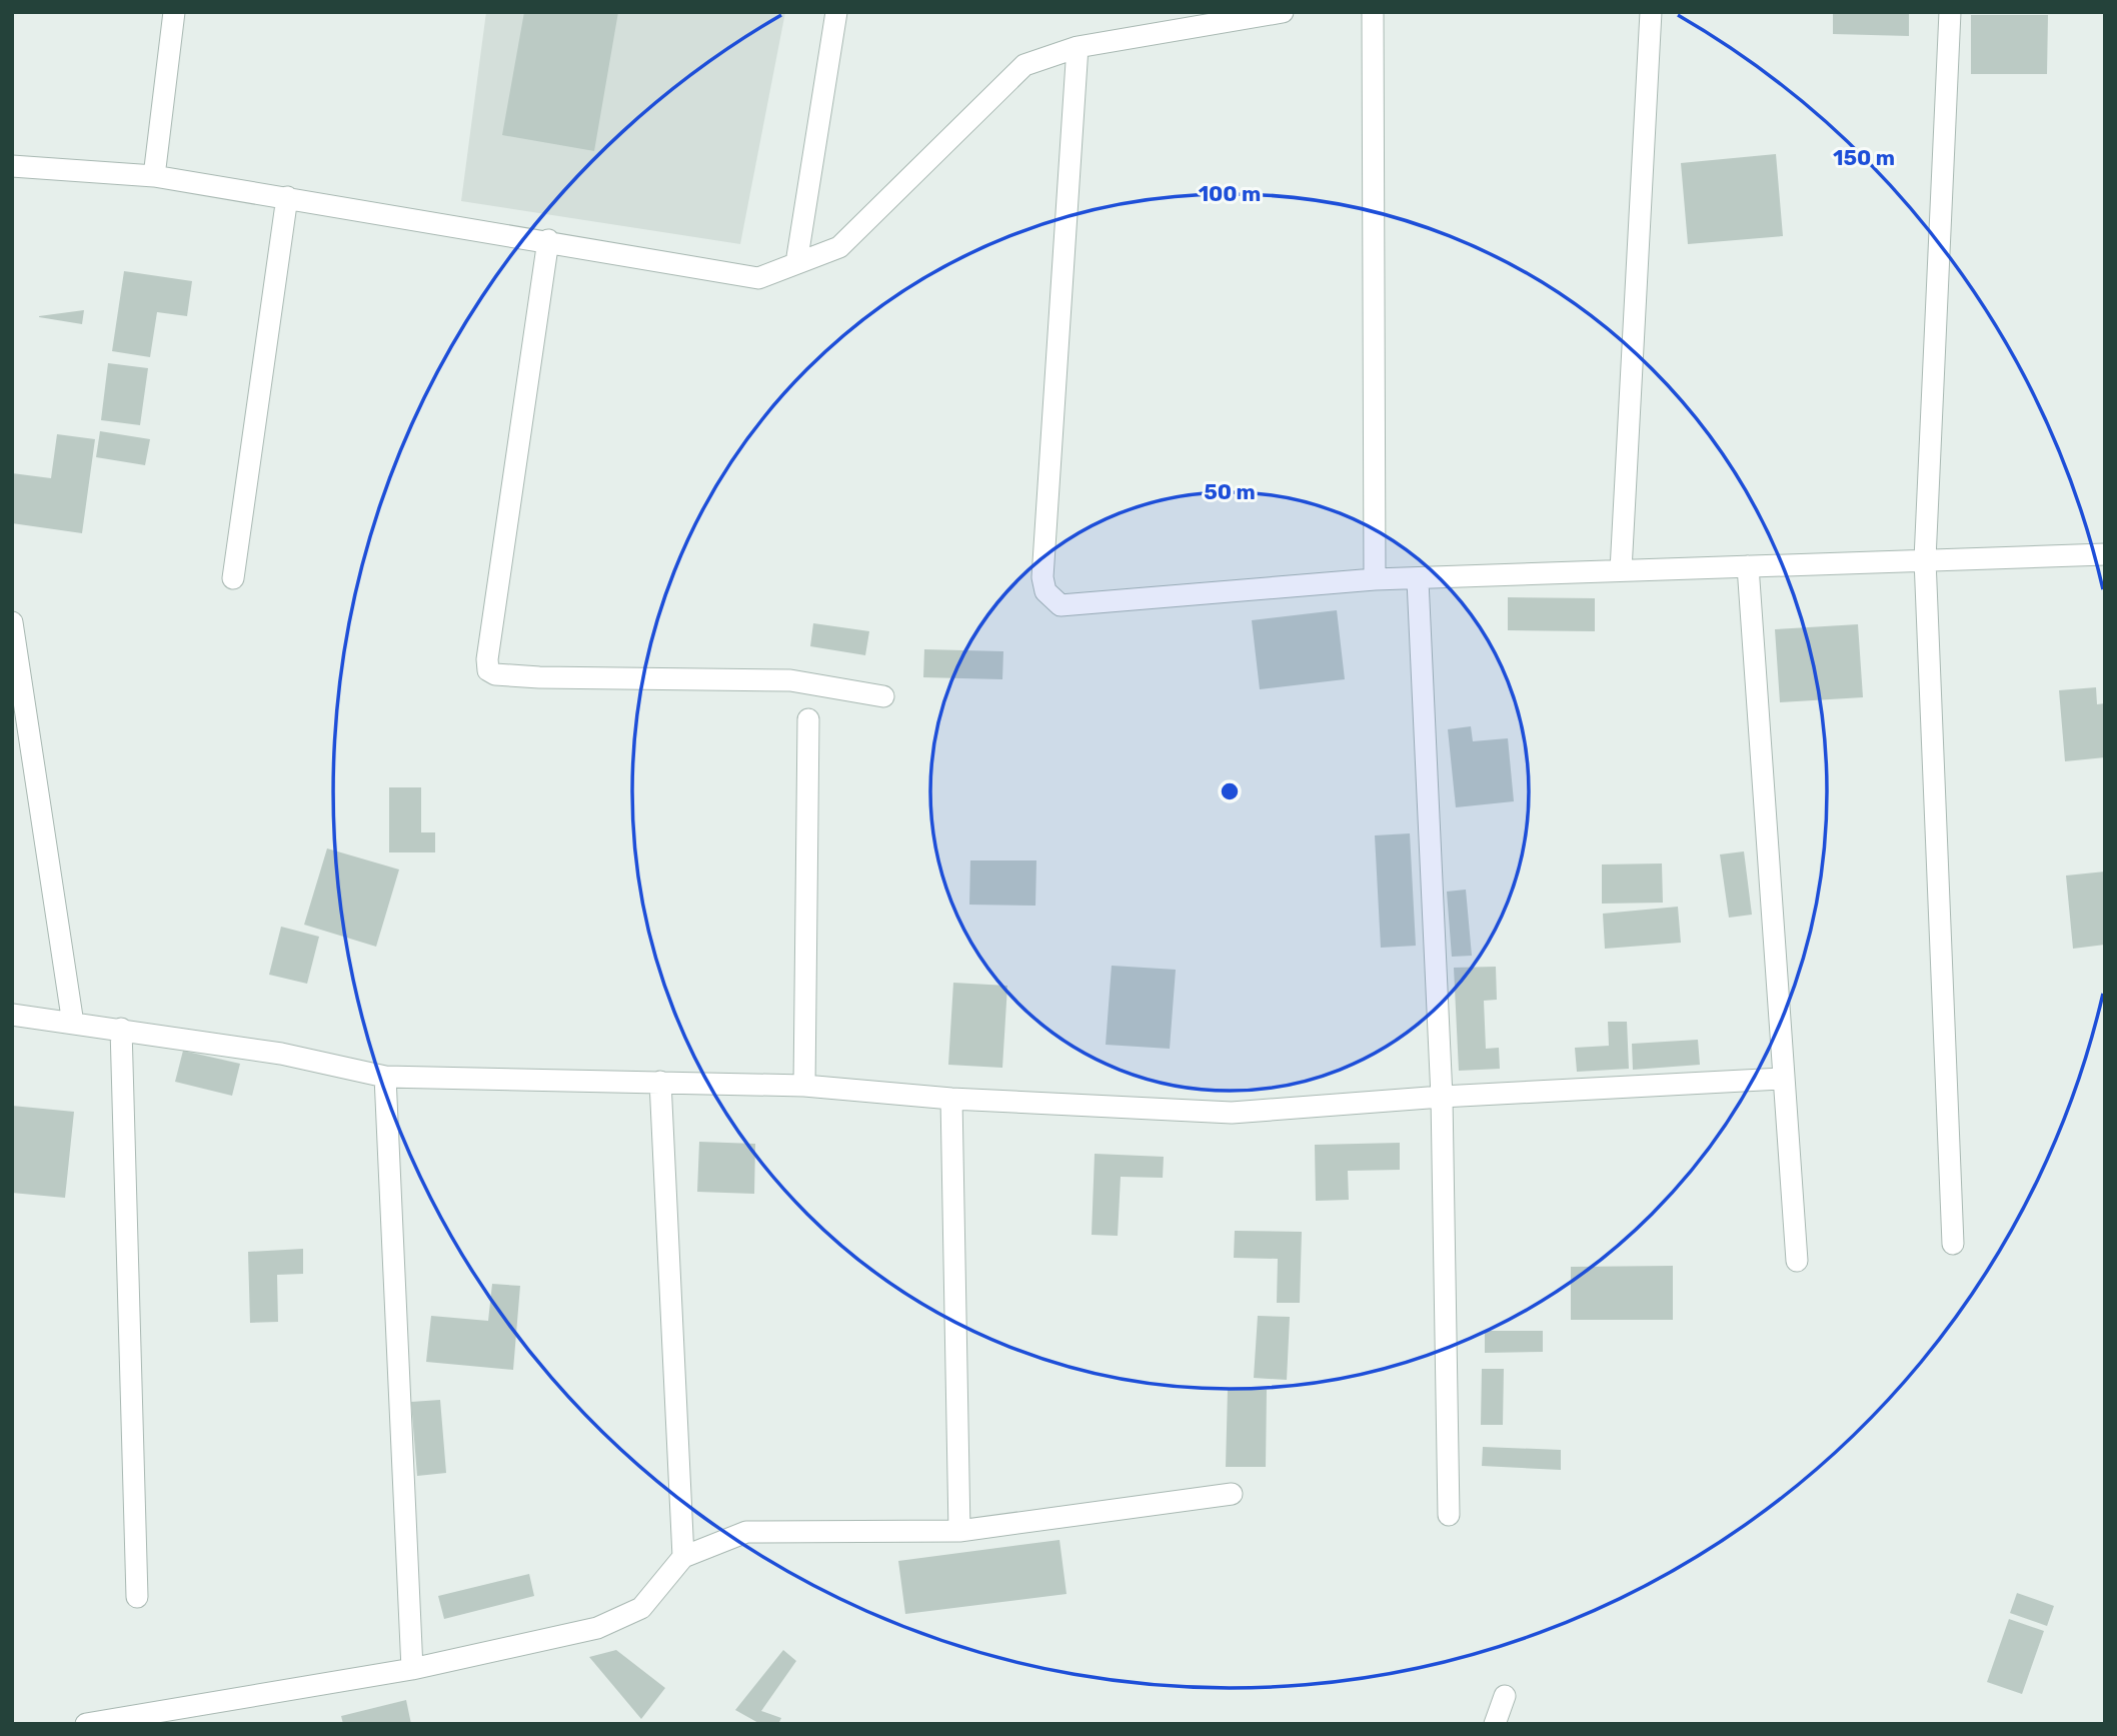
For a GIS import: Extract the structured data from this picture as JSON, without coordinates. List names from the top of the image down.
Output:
{
  "rings": ["150 m", "100 m", "50 m"]
}
